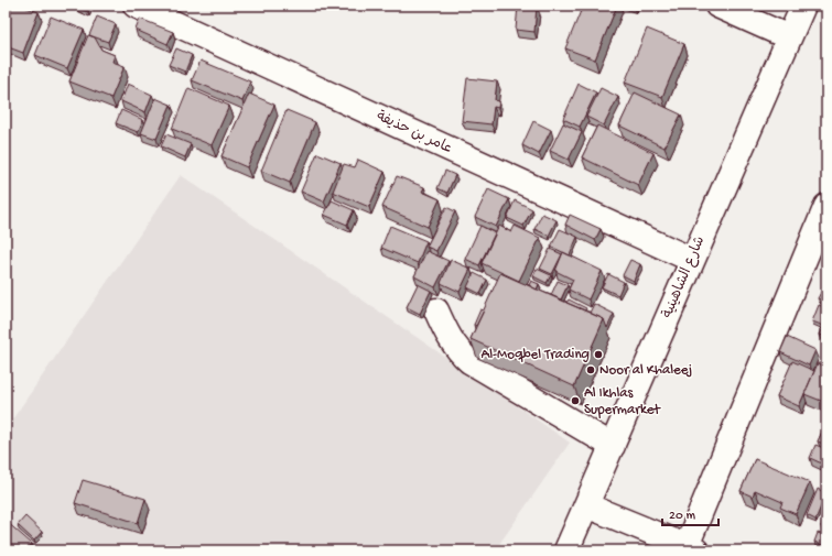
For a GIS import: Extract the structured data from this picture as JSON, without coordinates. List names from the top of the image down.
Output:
{
  "streets": {
    "street": ["عامر بن حذيفة", "شارع الشاهينية"]
  },
  "crossings": [
    ["عامر بن حذيفة", "شارع الشاهينية"]
  ],
  "places": ["Al-Moqbel Trading", "Noor al Khaleej", "Al Ikhlas Supermarket"],
  "scale_bar": "20 m"
}
